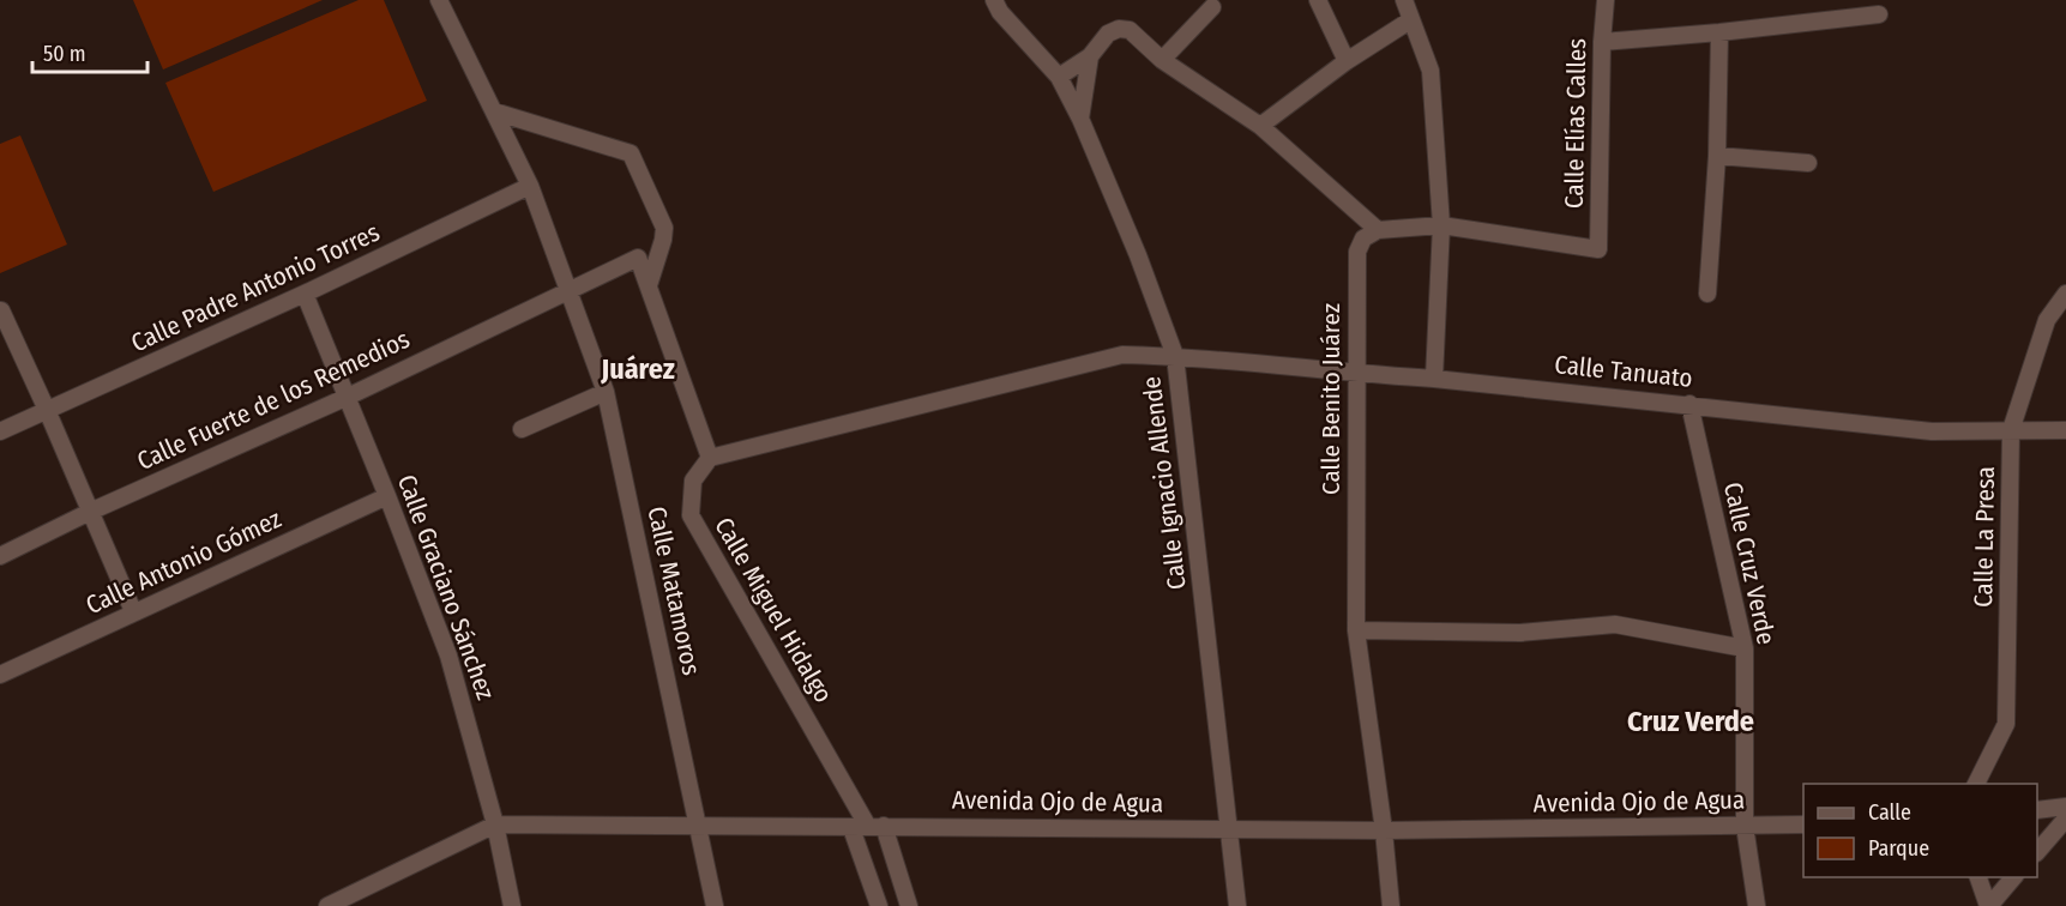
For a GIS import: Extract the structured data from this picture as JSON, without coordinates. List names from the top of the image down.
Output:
{
  "streets": {
    "street": [
      "Calle Elías Calles",
      "Calle Padre Antonio Torres",
      "Calle Tanuato",
      "Calle Benito Juárez",
      "Calle Fuerte de los Remedios",
      "Calle Ignacio Allende",
      "Calle La Presa",
      "Calle Antonio Gómez",
      "Calle Cruz Verde",
      "Calle Graciano Sánchez",
      "Calle Matamoros",
      "Calle Miguel Hidalgo",
      "Avenida Ojo de Agua"
    ]
  },
  "crossings": [
    ["Calle Padre Antonio Torres", "Calle Graciano Sánchez"],
    ["Calle Tanuato", "Calle Benito Juárez"],
    ["Calle Tanuato", "Calle Ignacio Allende"],
    ["Calle Tanuato", "Calle La Presa"],
    ["Calle Tanuato", "Calle Cruz Verde"],
    ["Calle Tanuato", "Calle Miguel Hidalgo"],
    ["Calle Benito Juárez", "Avenida Ojo de Agua"],
    ["Calle Fuerte de los Remedios", "Calle Graciano Sánchez"],
    ["Calle Fuerte de los Remedios", "Calle Matamoros"],
    ["Calle Ignacio Allende", "Avenida Ojo de Agua"],
    ["Calle Antonio Gómez", "Calle Graciano Sánchez"],
    ["Calle Cruz Verde", "Avenida Ojo de Agua"],
    ["Calle Graciano Sánchez", "Avenida Ojo de Agua"],
    ["Calle Matamoros", "Avenida Ojo de Agua"],
    ["Calle Miguel Hidalgo", "Avenida Ojo de Agua"]
  ],
  "districts": ["Juárez", "Cruz Verde"],
  "legend": ["Calle", "Parque"],
  "scale_bar": "50 m"
}
